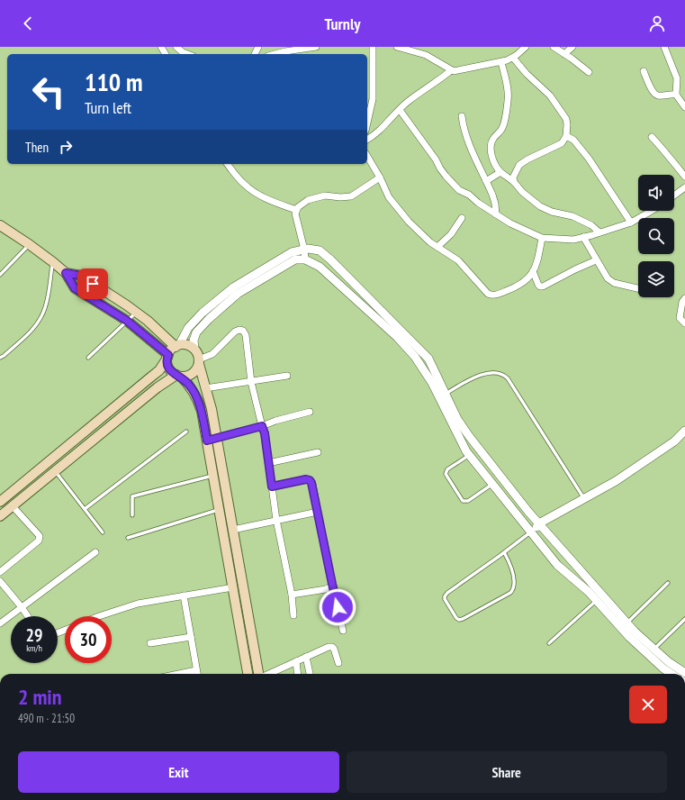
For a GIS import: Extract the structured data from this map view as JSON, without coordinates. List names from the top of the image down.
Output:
{
  "page": {
    "header": "Turnly",
    "turn": ["110 m", "Turn left"],
    "then": "Then",
    "speed": "29 km/h",
    "limit": "30",
    "heading": ["2 min", "490 m · 21:50"],
    "buttons": ["Exit", "Share"]
  }
}
